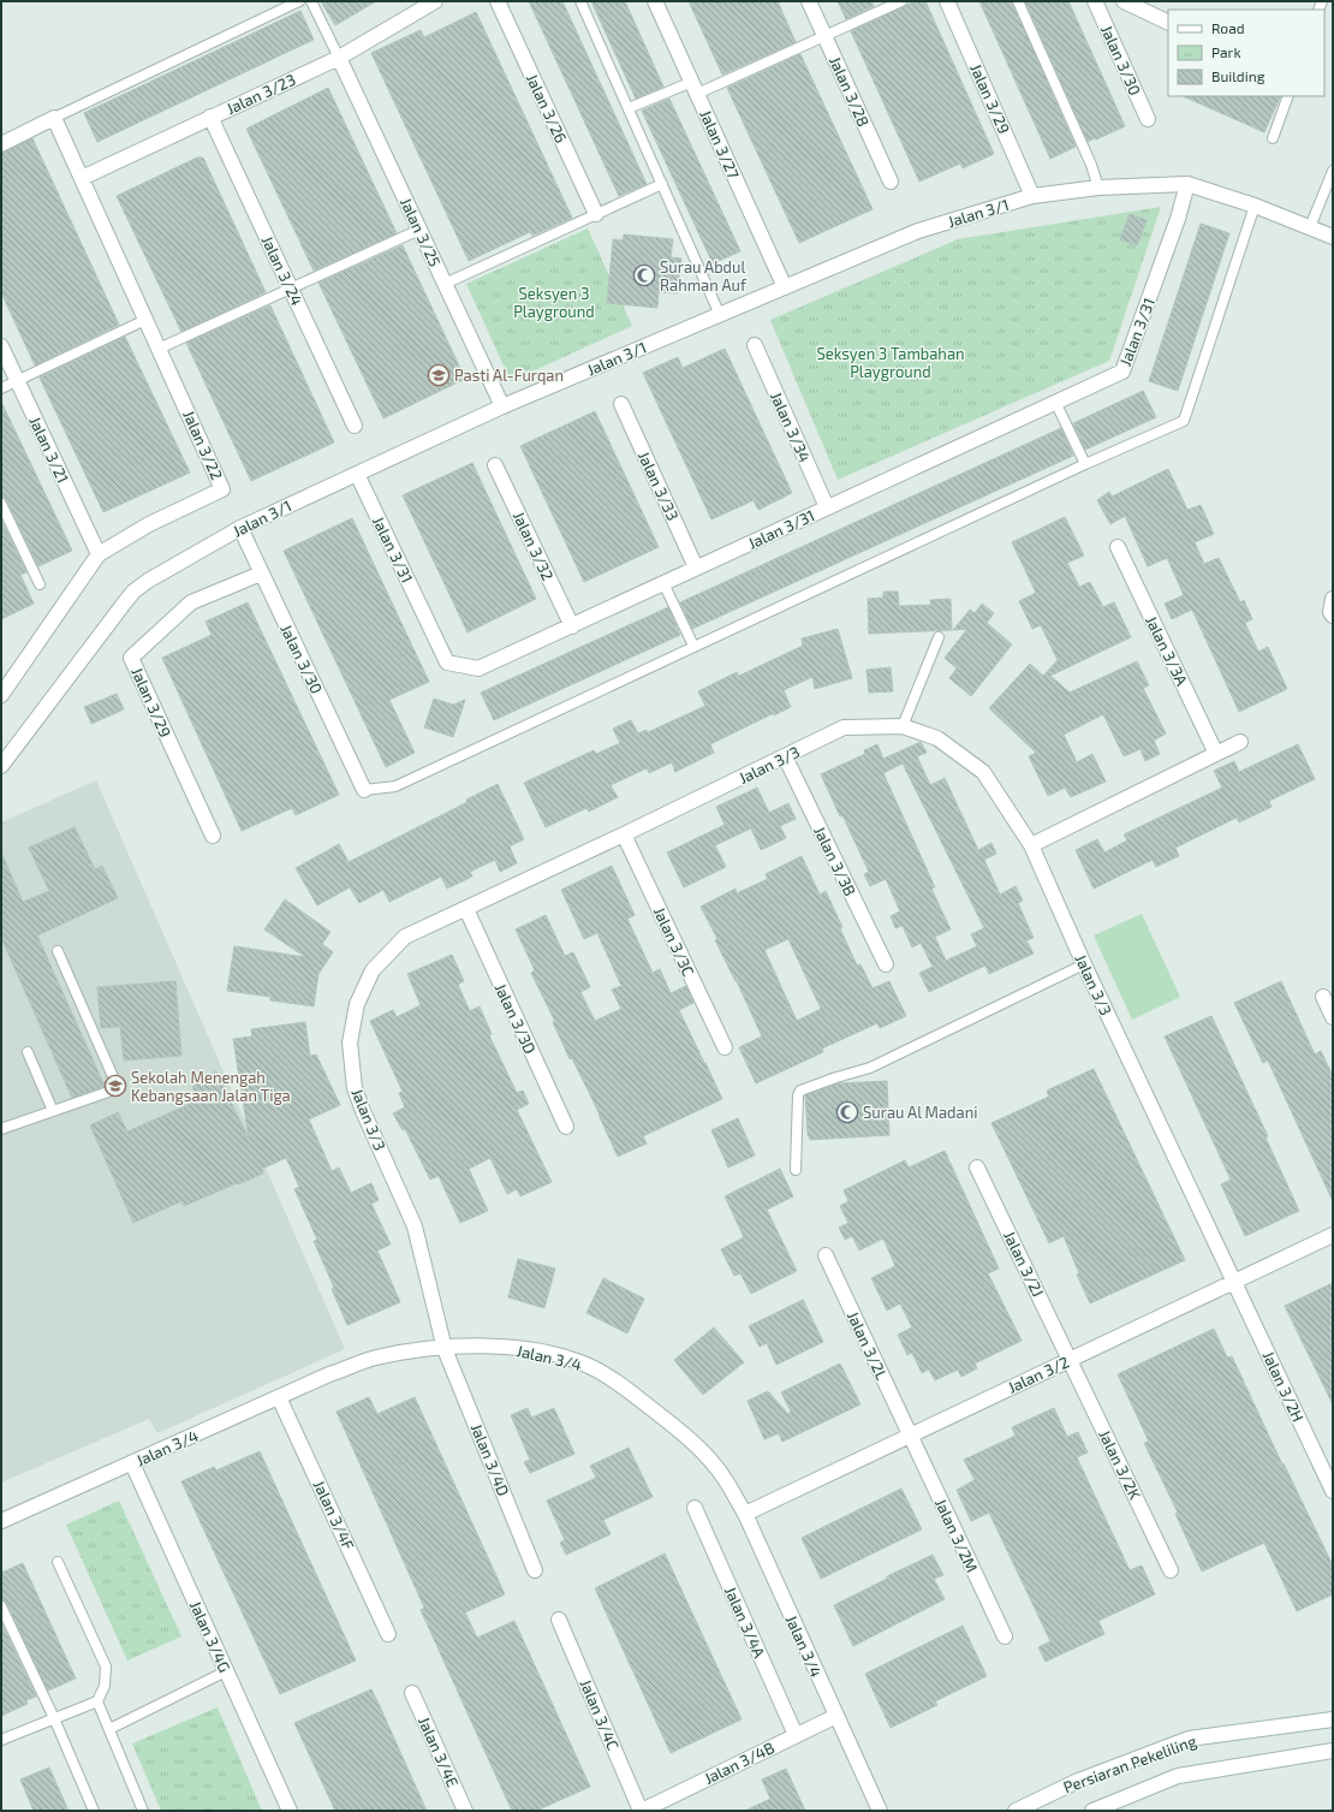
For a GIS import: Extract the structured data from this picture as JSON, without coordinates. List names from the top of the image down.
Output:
{
  "streets": {
    "street": [
      "Jalan 3/30",
      "Jalan 3/28",
      "Jalan 3/23",
      "Jalan 3/29",
      "Jalan 3/26",
      "Jalan 3/27",
      "Jalan 3/1",
      "Jalan 3/25",
      "Jalan 3/24",
      "Jalan 3/31",
      "Jalan 3/34",
      "Jalan 3/22",
      "Jalan 3/21",
      "Jalan 3/33",
      "Jalan 3/32",
      "Jalan 3/3A",
      "Jalan 3/3",
      "Jalan 3/3B",
      "Jalan 3/3C",
      "Jalan 3/3D",
      "Jalan 3/2J",
      "Jalan 3/2L",
      "Jalan 3/4",
      "Jalan 3/2",
      "Jalan 3/2H",
      "Jalan 3/4D",
      "Jalan 3/2K",
      "Jalan 3/4F",
      "Jalan 3/2M",
      "Jalan 3/4A",
      "Jalan 3/4G",
      "Jalan 3/4C",
      "Jalan 3/4E",
      "Jalan 3/4B",
      "Persiaran Pekeliling"
    ]
  },
  "crossings": [
    ["Jalan 3/30", "Jalan 3/29"],
    ["Jalan 3/30", "Jalan 3/1"],
    ["Jalan 3/23", "Jalan 3/25"],
    ["Jalan 3/23", "Jalan 3/24"],
    ["Jalan 3/23", "Jalan 3/22"],
    ["Jalan 3/29", "Jalan 3/1"],
    ["Jalan 3/27", "Jalan 3/1"],
    ["Jalan 3/1", "Jalan 3/25"],
    ["Jalan 3/1", "Jalan 3/31"],
    ["Jalan 3/31", "Jalan 3/34"],
    ["Jalan 3/31", "Jalan 3/33"],
    ["Jalan 3/31", "Jalan 3/32"],
    ["Jalan 3/22", "Jalan 3/21"],
    ["Jalan 3/3", "Jalan 3/3B"],
    ["Jalan 3/3", "Jalan 3/3C"],
    ["Jalan 3/3", "Jalan 3/3D"],
    ["Jalan 3/3", "Jalan 3/4"],
    ["Jalan 3/3", "Jalan 3/2"],
    ["Jalan 3/3", "Jalan 3/2H"],
    ["Jalan 3/3", "Jalan 3/4D"],
    ["Jalan 3/2J", "Jalan 3/2"],
    ["Jalan 3/2J", "Jalan 3/2K"],
    ["Jalan 3/2L", "Jalan 3/2"],
    ["Jalan 3/2L", "Jalan 3/2M"],
    ["Jalan 3/4", "Jalan 3/2"],
    ["Jalan 3/4", "Jalan 3/4D"],
    ["Jalan 3/4", "Jalan 3/4F"],
    ["Jalan 3/4", "Jalan 3/4G"],
    ["Jalan 3/4", "Jalan 3/4B"],
    ["Jalan 3/2", "Jalan 3/2H"],
    ["Jalan 3/2", "Jalan 3/2K"],
    ["Jalan 3/2", "Jalan 3/2M"],
    ["Jalan 3/4A", "Jalan 3/4B"],
    ["Jalan 3/4C", "Jalan 3/4B"]
  ],
  "parks": ["Seksyen 3 Playground", "Seksyen 3 Tambahan Playground"],
  "places": {
    "mosque": ["Surau Abdul Rahman Auf", "Surau Al Madani"],
    "school or university": ["Pasti Al-Furqan", "Sekolah Menengah Kebangsaan Jalan Tiga"]
  },
  "legend": ["Road", "Park", "Building"]
}
